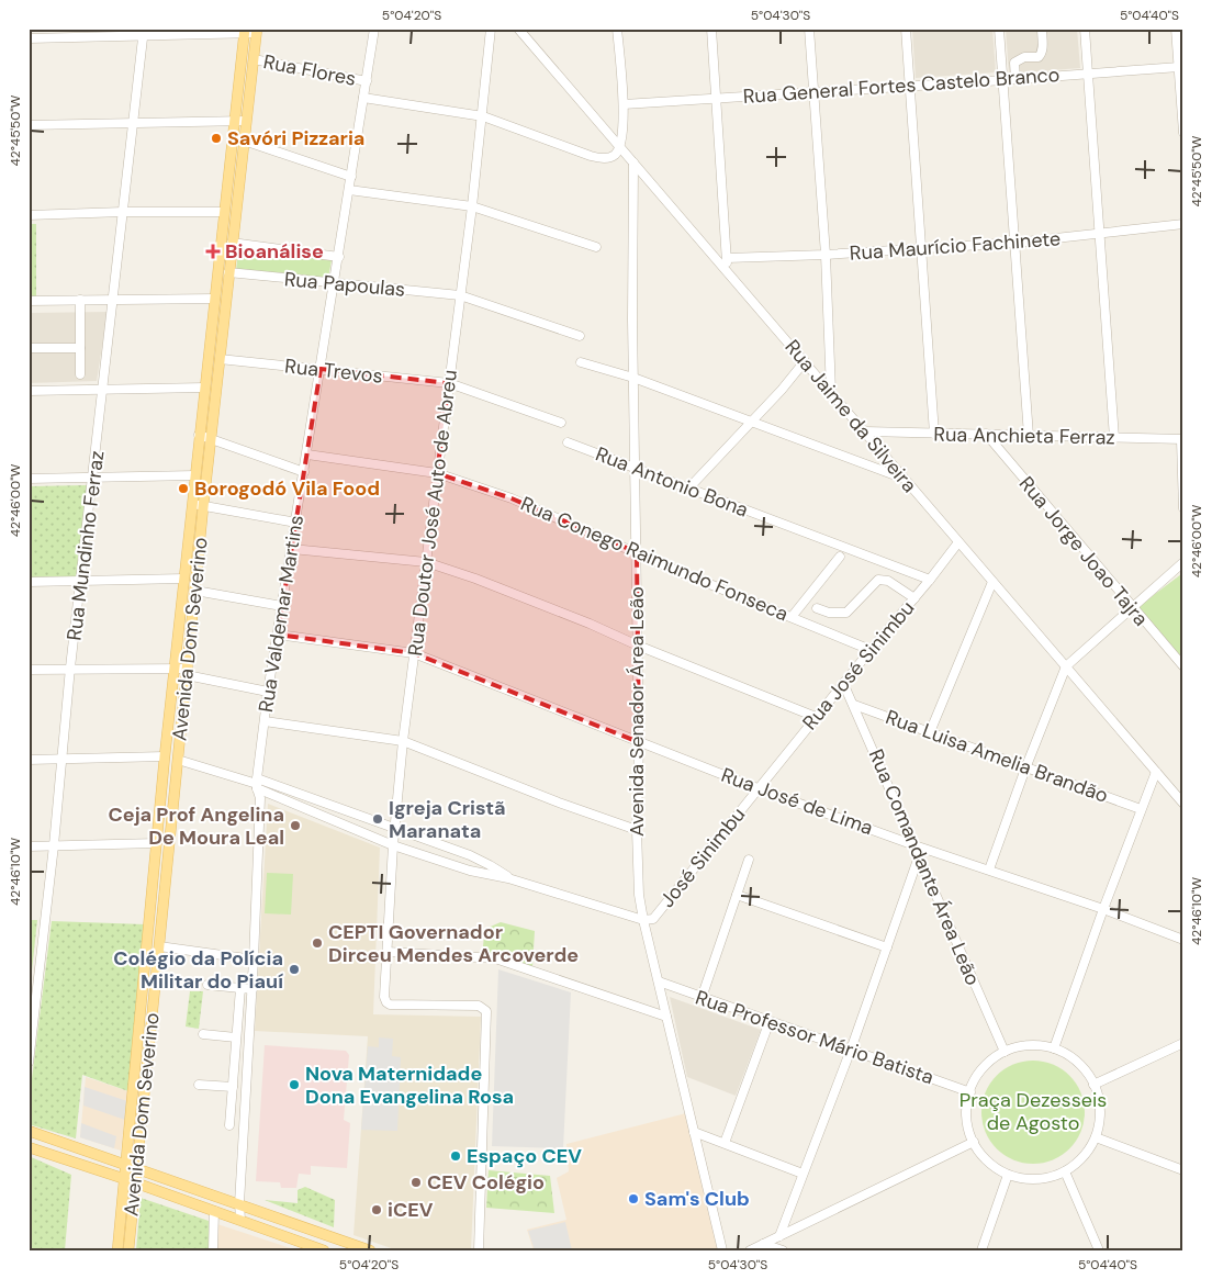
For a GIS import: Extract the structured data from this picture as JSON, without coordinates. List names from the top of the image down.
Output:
{
  "streets": {
    "main road": ["Avenida Dom Severino"],
    "street": [
      "Rua Flores",
      "Rua General Fortes Castelo Branco",
      "Rua Maurício Fachinete",
      "Rua Papoulas",
      "Rua Trevos",
      "Rua Jaime da Silveira",
      "Rua Anchieta Ferraz",
      "Rua Antonio Bona",
      "Rua Doutor José Auto de Abreu",
      "Rua Mundinho Ferraz",
      "Rua Jorge Joao Tajra",
      "Rua Conego Raimundo Fonseca",
      "Rua Valdemar Martins",
      "Rua José Sinimbu",
      "Avenida Senador Área Leão",
      "Rua Luisa Amelia Brandão",
      "Rua José de Lima",
      "José Sinimbu",
      "Rua Comandante Área Leão",
      "Rua Professor Mário Batista"
    ]
  },
  "crossings": [
    ["Rua Flores", "Rua Valdemar Martins"],
    ["Rua Flores", "Avenida Dom Severino"],
    ["Rua Papoulas", "Rua Doutor José Auto de Abreu"],
    ["Rua Papoulas", "Rua Valdemar Martins"],
    ["Rua Papoulas", "Avenida Dom Severino"],
    ["Rua Trevos", "Rua Doutor José Auto de Abreu"],
    ["Rua Trevos", "Rua Valdemar Martins"],
    ["Rua Trevos", "Avenida Dom Severino"],
    ["Rua Jaime da Silveira", "Rua Anchieta Ferraz"],
    ["Rua Jaime da Silveira", "Rua José Sinimbu"],
    ["Rua Jaime da Silveira", "Avenida Senador Área Leão"],
    ["Rua Anchieta Ferraz", "Rua Jorge Joao Tajra"],
    ["Rua Antonio Bona", "Rua José Sinimbu"],
    ["Rua Antonio Bona", "Avenida Senador Área Leão"],
    ["Rua Doutor José Auto de Abreu", "Rua Conego Raimundo Fonseca"],
    ["Rua Doutor José Auto de Abreu", "Rua José de Lima"],
    ["Rua Conego Raimundo Fonseca", "Rua Valdemar Martins"],
    ["Rua Conego Raimundo Fonseca", "Rua José Sinimbu"],
    ["Rua Conego Raimundo Fonseca", "Avenida Senador Área Leão"],
    ["Rua Valdemar Martins", "Rua José de Lima"],
    ["Rua José Sinimbu", "Rua José de Lima"],
    ["Rua José Sinimbu", "José Sinimbu"],
    ["Rua José Sinimbu", "Rua Comandante Área Leão"],
    ["Avenida Senador Área Leão", "Rua José de Lima"],
    ["Avenida Senador Área Leão", "José Sinimbu"],
    ["Avenida Senador Área Leão", "Rua Professor Mário Batista"],
    ["Rua Luisa Amelia Brandão", "Rua Comandante Área Leão"],
    ["Rua José de Lima", "José Sinimbu"],
    ["Rua José de Lima", "Rua Comandante Área Leão"],
    ["Rua Comandante Área Leão", "Rua Professor Mário Batista"]
  ],
  "parks": ["Praça Dezesseis de Agosto"],
  "places": {
    "other": [
      "Savóri Pizzaria",
      "Borogodó Vila Food",
      "Igreja Cristã Maranata",
      "Ceja Prof Angelina De Moura Leal",
      "CEPTI Governador Dirceu Mendes Arcoverde",
      "Colégio da Polícia Militar do Piauí",
      "Nova Maternidade Dona Evangelina Rosa",
      "Espaço CEV",
      "CEV Colégio",
      "Sam's Club",
      "iCEV"
    ],
    "health": ["Bioanálise"]
  },
  "coordinates": [
    "5°04'20\"S",
    "5°04'30\"S",
    "5°04'40\"S",
    "42°45'50\"W",
    "42°46'00\"W",
    "42°46'10\"W"
  ]
}
